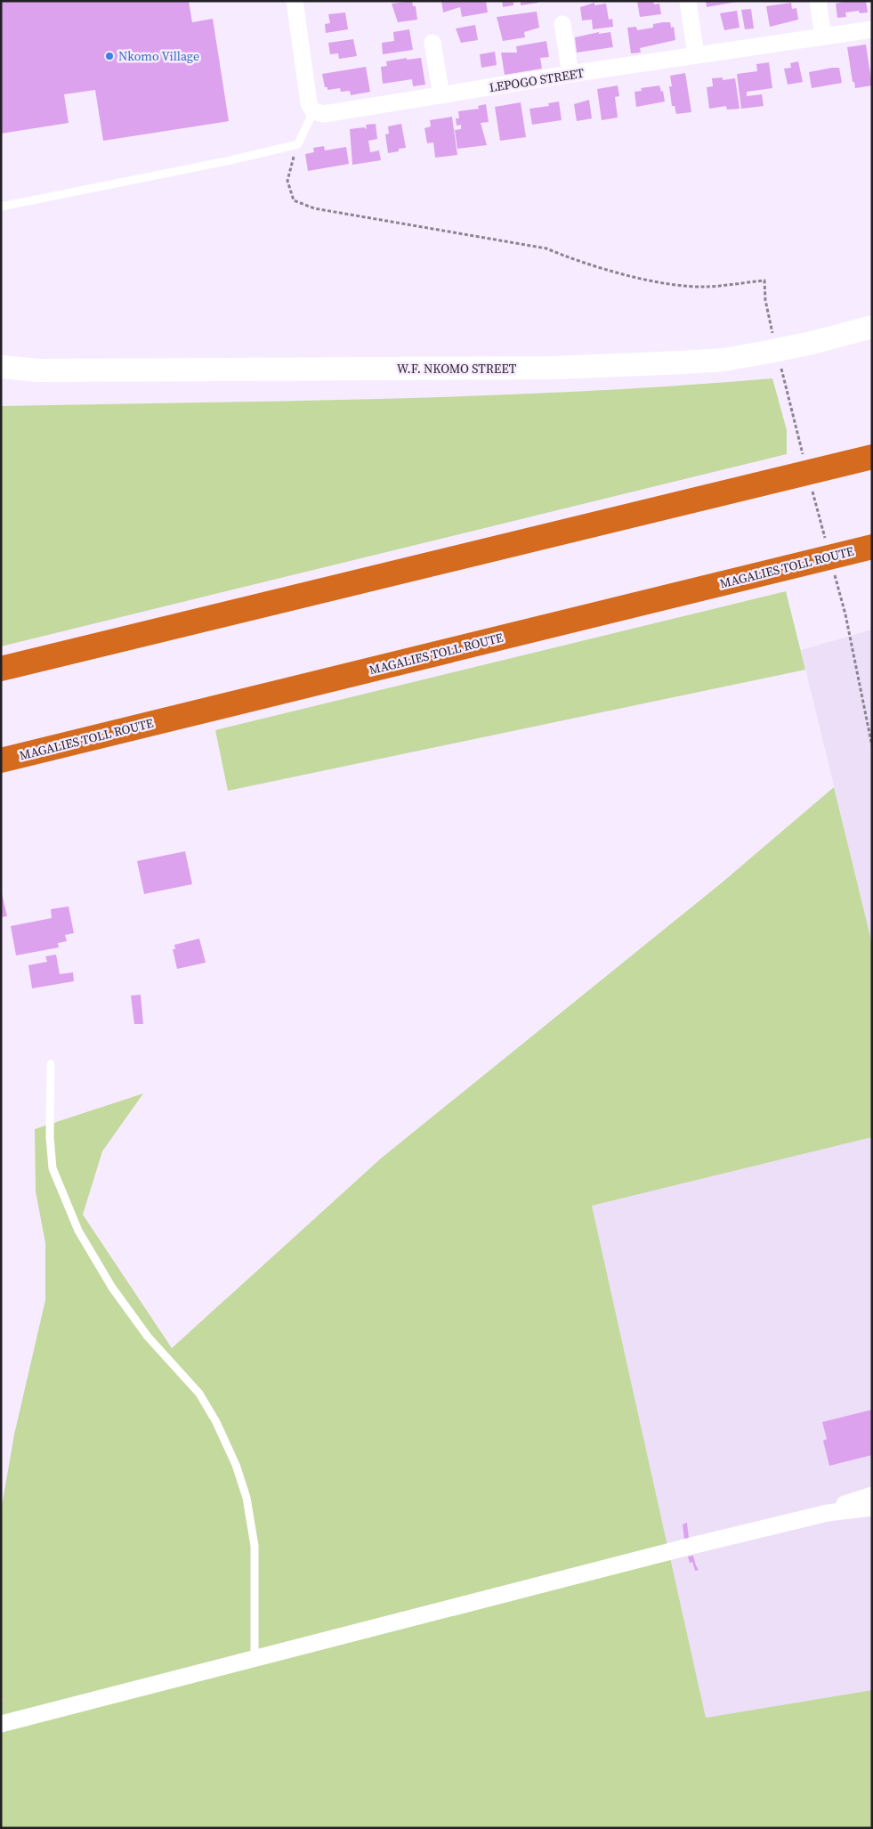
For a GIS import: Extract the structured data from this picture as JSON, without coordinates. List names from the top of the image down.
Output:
{
  "streets": {
    "highway": ["MAGALIES TOLL ROUTE"],
    "main road": ["W.F. NKOMO STREET"],
    "street": ["LEPOGO STREET"]
  },
  "places": ["Nkomo Village"]
}
